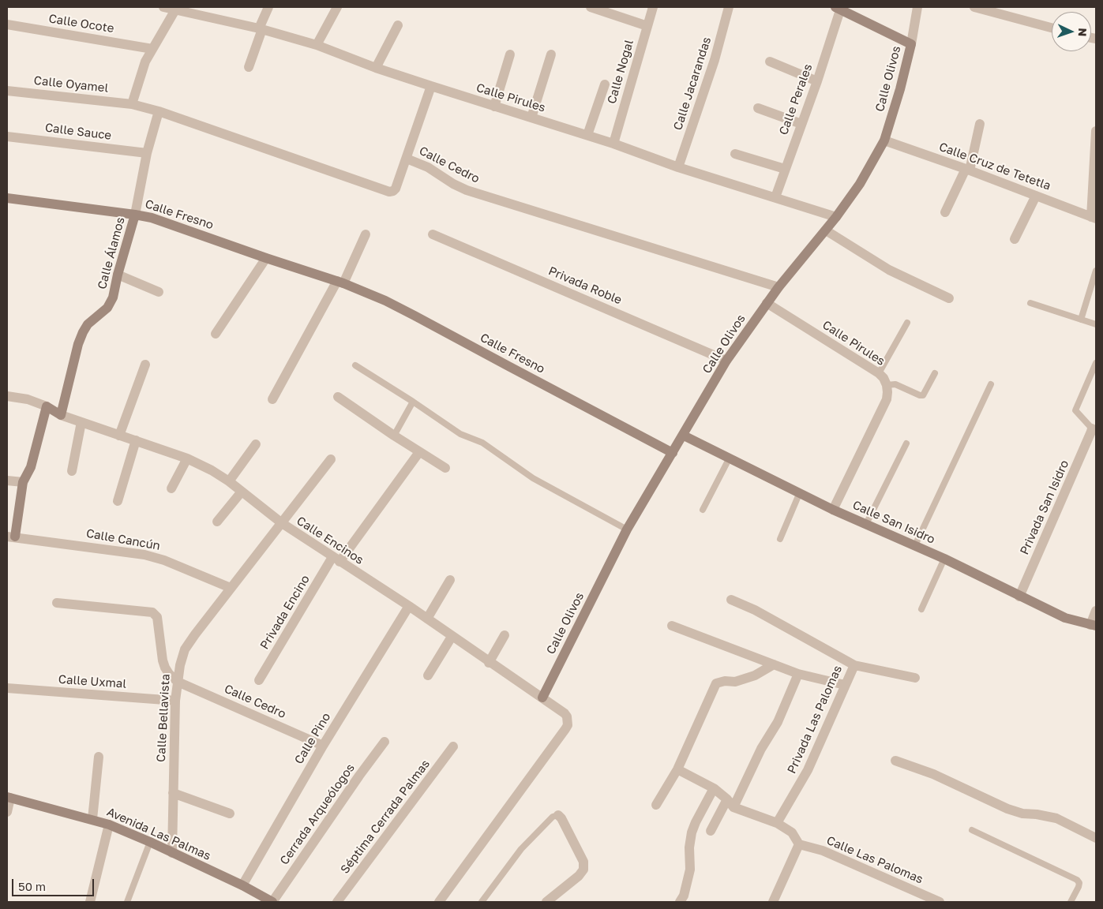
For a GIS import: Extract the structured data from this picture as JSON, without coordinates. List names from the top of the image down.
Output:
{
  "streets": {
    "street": [
      "Calle Ocote",
      "Calle Nogal",
      "Calle Olivos",
      "Calle Jacarandas",
      "Calle Oyamel",
      "Calle Pirules",
      "Calle Perales",
      "Calle Sauce",
      "Calle Cedro",
      "Calle Cruz de Tetetla",
      "Calle Fresno",
      "Calle Álamos",
      "Privada Roble",
      "Privada San Isidro",
      "Calle San Isidro",
      "Calle Cancún",
      "Calle Encinos",
      "Privada Encino",
      "Calle Uxmal",
      "Calle Bellavista",
      "Privada Las Palomas",
      "Calle Pino",
      "Cerrada Arqueólogos",
      "Séptima Cerrada Palmas",
      "Avenida Las Palmas",
      "Calle Las Palomas"
    ]
  },
  "crossings": [
    ["Calle Nogal", "Calle Pirules"],
    ["Calle Olivos", "Calle Pirules"],
    ["Calle Olivos", "Calle Cedro"],
    ["Calle Olivos", "Calle Cruz de Tetetla"],
    ["Calle Olivos", "Calle Fresno"],
    ["Calle Olivos", "Privada Roble"],
    ["Calle Olivos", "Calle San Isidro"],
    ["Calle Olivos", "Calle Encinos"],
    ["Calle Jacarandas", "Calle Pirules"],
    ["Calle Oyamel", "Calle Cedro"],
    ["Calle Pirules", "Calle Perales"],
    ["Calle Sauce", "Calle Álamos"],
    ["Calle Cedro", "Calle Álamos"],
    ["Calle Cedro", "Calle Bellavista"],
    ["Calle Cedro", "Calle Pino"],
    ["Calle Fresno", "Calle Álamos"],
    ["Calle Álamos", "Calle Encinos"],
    ["Privada San Isidro", "Calle San Isidro"],
    ["Calle Cancún", "Calle Bellavista"],
    ["Calle Encinos", "Privada Encino"],
    ["Calle Encinos", "Calle Bellavista"],
    ["Calle Encinos", "Calle Pino"],
    ["Calle Uxmal", "Calle Bellavista"],
    ["Calle Bellavista", "Avenida Las Palmas"],
    ["Calle Pino", "Avenida Las Palmas"],
    ["Cerrada Arqueólogos", "Avenida Las Palmas"]
  ],
  "scale_bar": "50 m",
  "north": "right"
}
